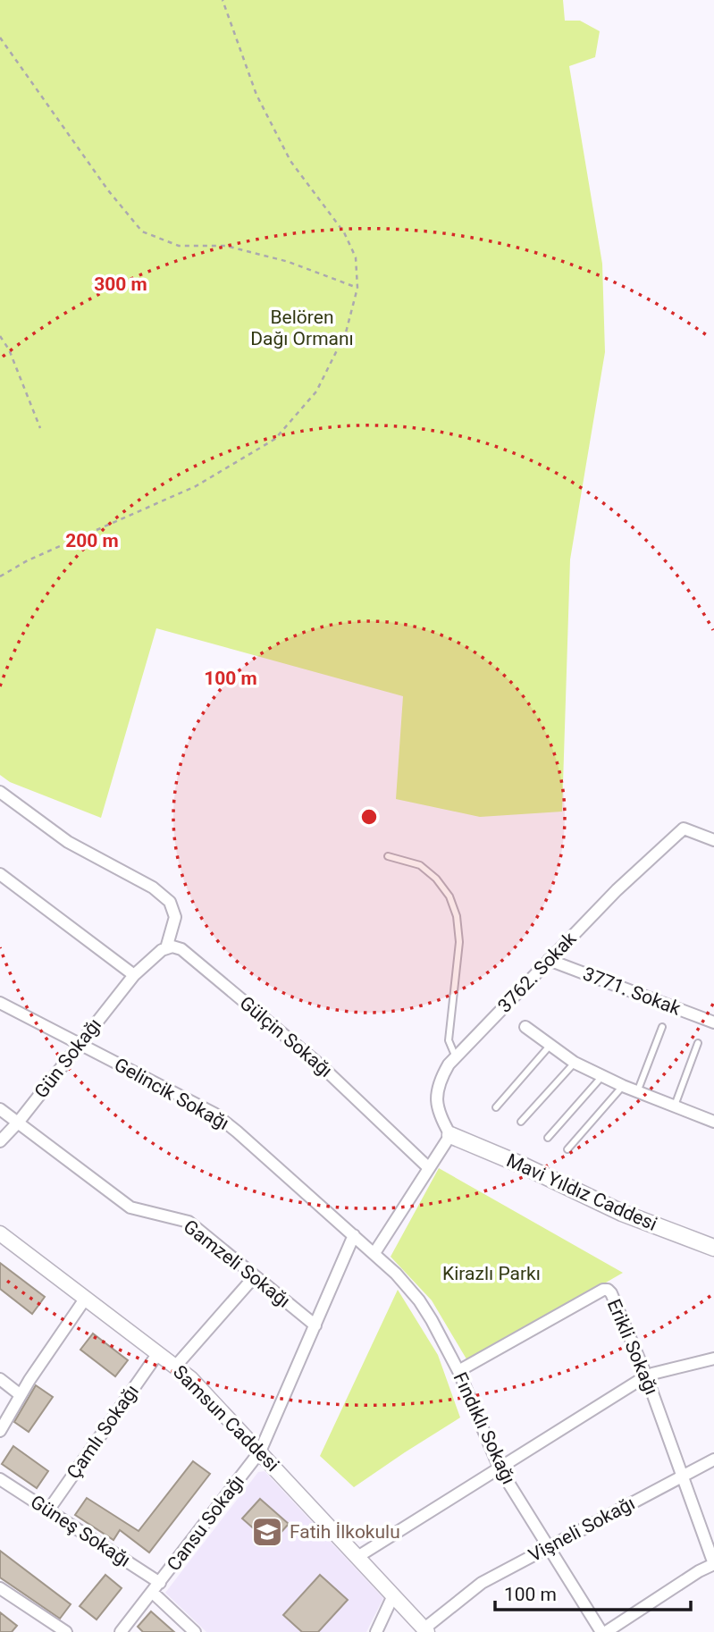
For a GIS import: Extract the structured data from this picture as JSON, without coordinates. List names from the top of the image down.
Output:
{
  "streets": {
    "main road": ["Mavi Yıldız Caddesi"],
    "street": [
      "3762. Sokak",
      "3771. Sokak",
      "Gülçin Sokağı",
      "Gün Sokağı",
      "Gelincik Sokağı",
      "Gamzeli Sokağı",
      "Erikli Sokağı",
      "Samsun Caddesi",
      "Fındıklı Sokağı",
      "Çamlı Sokağı",
      "Cansu Sokağı",
      "Vişneli Sokağı",
      "Güneş Sokağı"
    ]
  },
  "crossings": [
    ["3762. Sokak", "3771. Sokak"],
    ["3762. Sokak", "Mavi Yıldız Caddesi"],
    ["Gün Sokağı", "Gelincik Sokağı"],
    ["Gün Sokağı", "Gamzeli Sokağı"],
    ["Gelincik Sokağı", "Fındıklı Sokağı"],
    ["Gelincik Sokağı", "Cansu Sokağı"],
    ["Gamzeli Sokağı", "Cansu Sokağı"],
    ["Erikli Sokağı", "Fındıklı Sokağı"],
    ["Erikli Sokağı", "Vişneli Sokağı"],
    ["Samsun Caddesi", "Çamlı Sokağı"],
    ["Samsun Caddesi", "Cansu Sokağı"],
    ["Samsun Caddesi", "Vişneli Sokağı"],
    ["Fındıklı Sokağı", "Cansu Sokağı"],
    ["Fındıklı Sokağı", "Vişneli Sokağı"],
    ["Çamlı Sokağı", "Güneş Sokağı"],
    ["Cansu Sokağı", "Güneş Sokağı"]
  ],
  "parks": ["Belören Dağı Ormanı", "Kirazlı Parkı"],
  "places": {
    "school or university": ["Fatih İlkokulu"]
  },
  "scale_bar": "100 m",
  "rings": ["300 m", "200 m", "100 m"]
}
